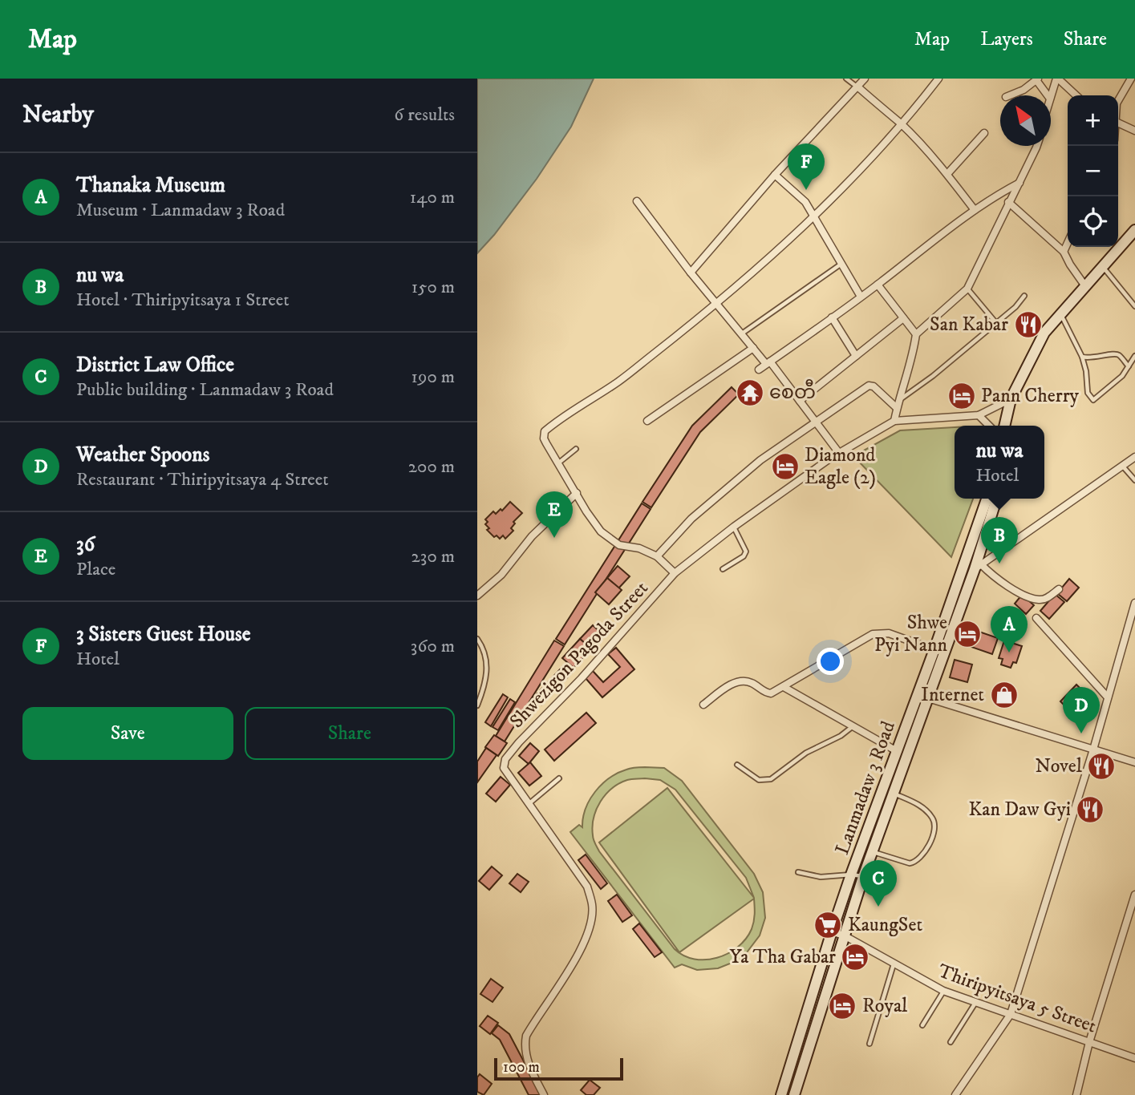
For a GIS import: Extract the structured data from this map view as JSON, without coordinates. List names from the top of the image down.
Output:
{
  "streets": {
    "main road": ["Lanmadaw 3 Road"],
    "street": ["Shwezigon Pagoda Street", "Thiripyitsaya 5 Street"]
  },
  "crossings": [
    ["Lanmadaw 3 Road", "Thiripyitsaya 5 Street"]
  ],
  "places": {
    "restaurant": ["San Kabar", "Novel", "Kan Daw Gyi"],
    "temple": ["စေတီ"],
    "hotel": [
      "Pann Cherry",
      "Diamond Eagle (2)",
      "Shwe Pyi Nann",
      "Ya Tha Gabar",
      "Royal"
    ],
    "shop": ["Internet"],
    "supermarket": ["KaungSet"]
  },
  "scale_bar": "100 m",
  "north": "top left",
  "page": {
    "header": "Map",
    "nav": ["Map", "Layers", "Share"],
    "heading": ["Nearby", "6 results"],
    "map_buttons": ["+", "−"],
    "pins": [
      "F",
      "E",
      "B",
      "A",
      "D",
      "C"
    ],
    "list": [
      {
        "mark": "A",
        "name": "Thanaka Museum",
        "note": "Museum · Lanmadaw 3 Road",
        "value": "140 m"
      },
      {
        "mark": "B",
        "name": "nu wa",
        "note": "Hotel · Thiripyitsaya 1 Street",
        "value": "150 m"
      },
      {
        "mark": "C",
        "name": "District Law Office",
        "note": "Public building · Lanmadaw 3 Road",
        "value": "190 m"
      },
      {
        "mark": "D",
        "name": "Weather Spoons",
        "note": "Restaurant · Thiripyitsaya 4 Street",
        "value": "200 m"
      },
      {
        "mark": "E",
        "name": "36",
        "note": "Place",
        "value": "230 m"
      },
      {
        "mark": "F",
        "name": "3 Sisters Guest House",
        "note": "Hotel",
        "value": "360 m"
      }
    ],
    "popup": ["nu wa", "Hotel"],
    "buttons": ["Save", "Share"],
    "scale": "100 m"
  }
}
